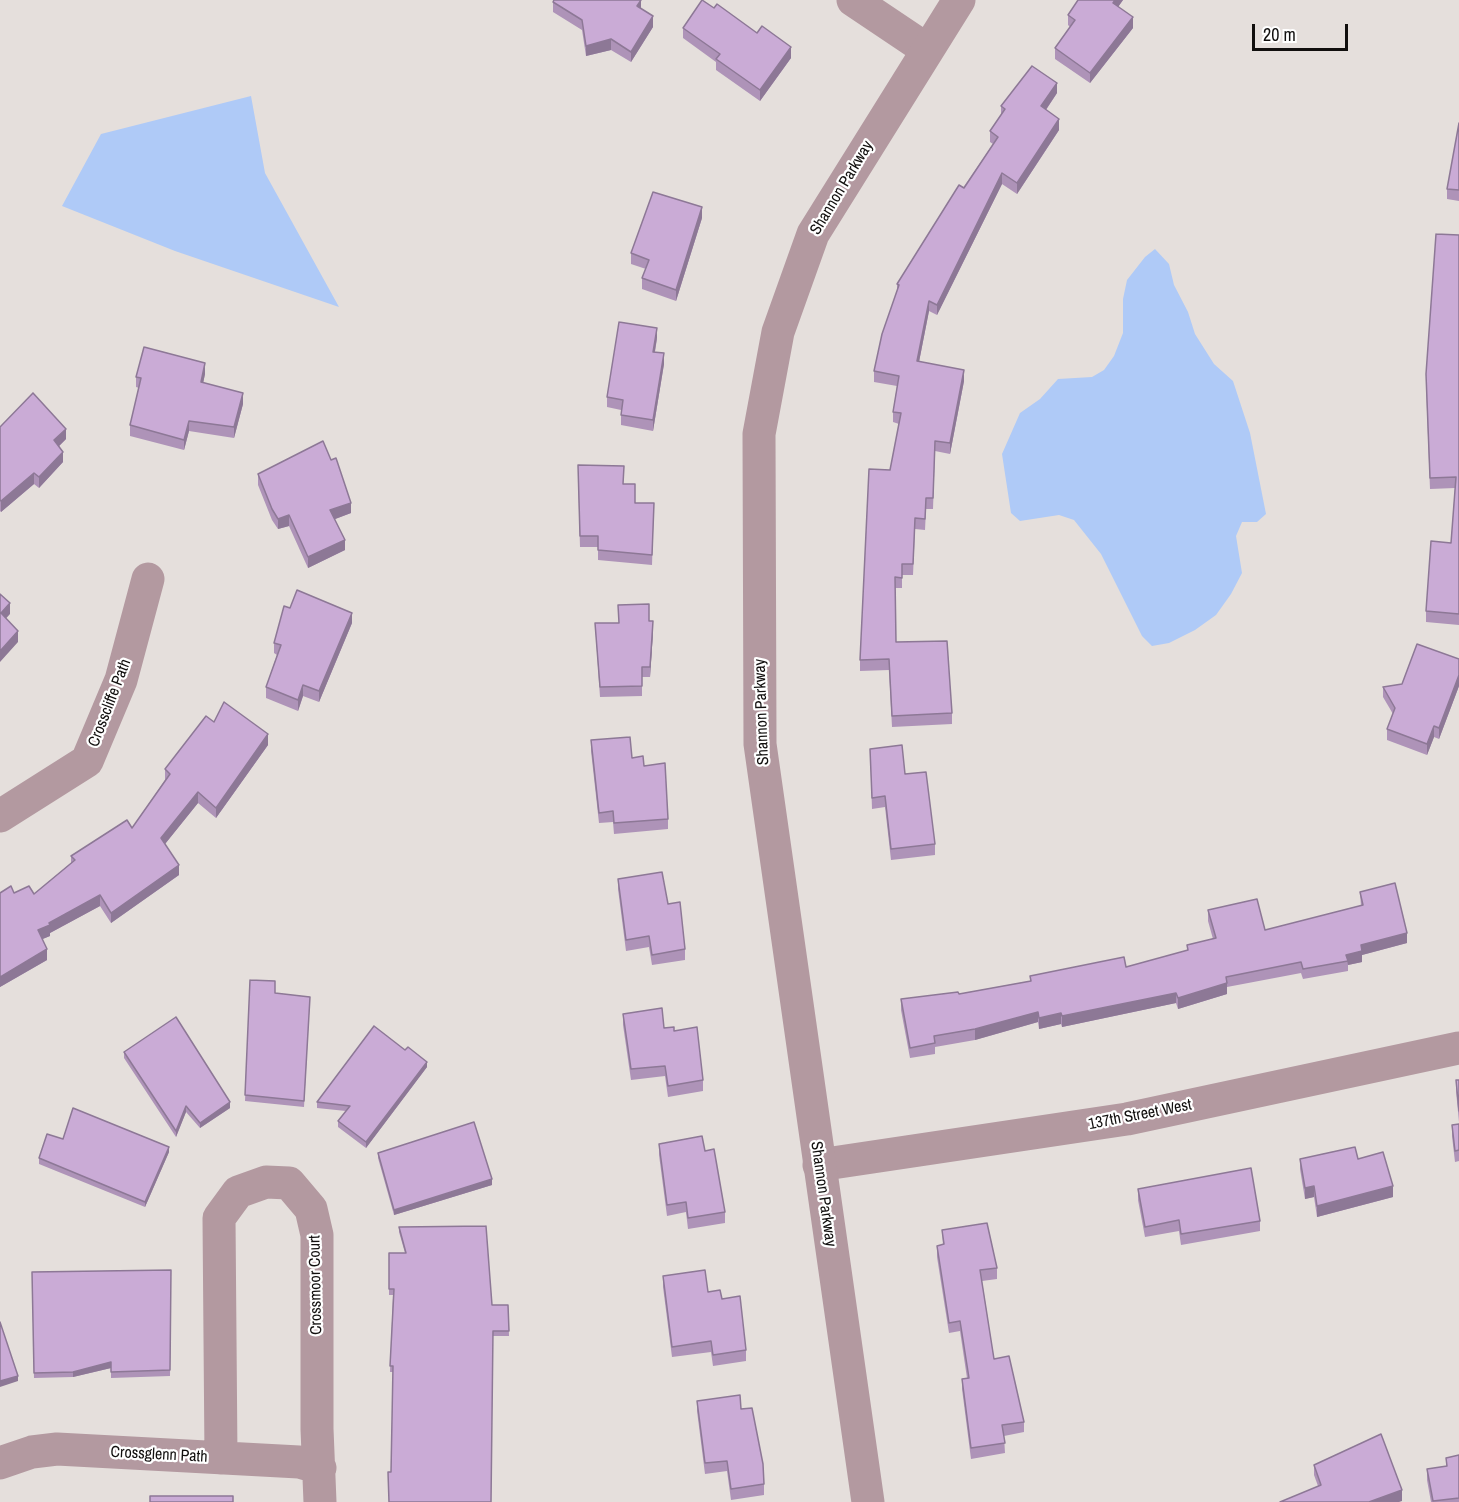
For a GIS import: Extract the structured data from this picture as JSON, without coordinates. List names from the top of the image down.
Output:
{
  "streets": {
    "street": [
      "Shannon Parkway",
      "Crosscliffe Path",
      "137th Street West",
      "Crossmoor Court",
      "Crossglenn Path"
    ]
  },
  "crossings": [
    ["Shannon Parkway", "137th Street West"],
    ["Crossmoor Court", "Crossglenn Path"]
  ],
  "scale_bar": "20 m"
}
